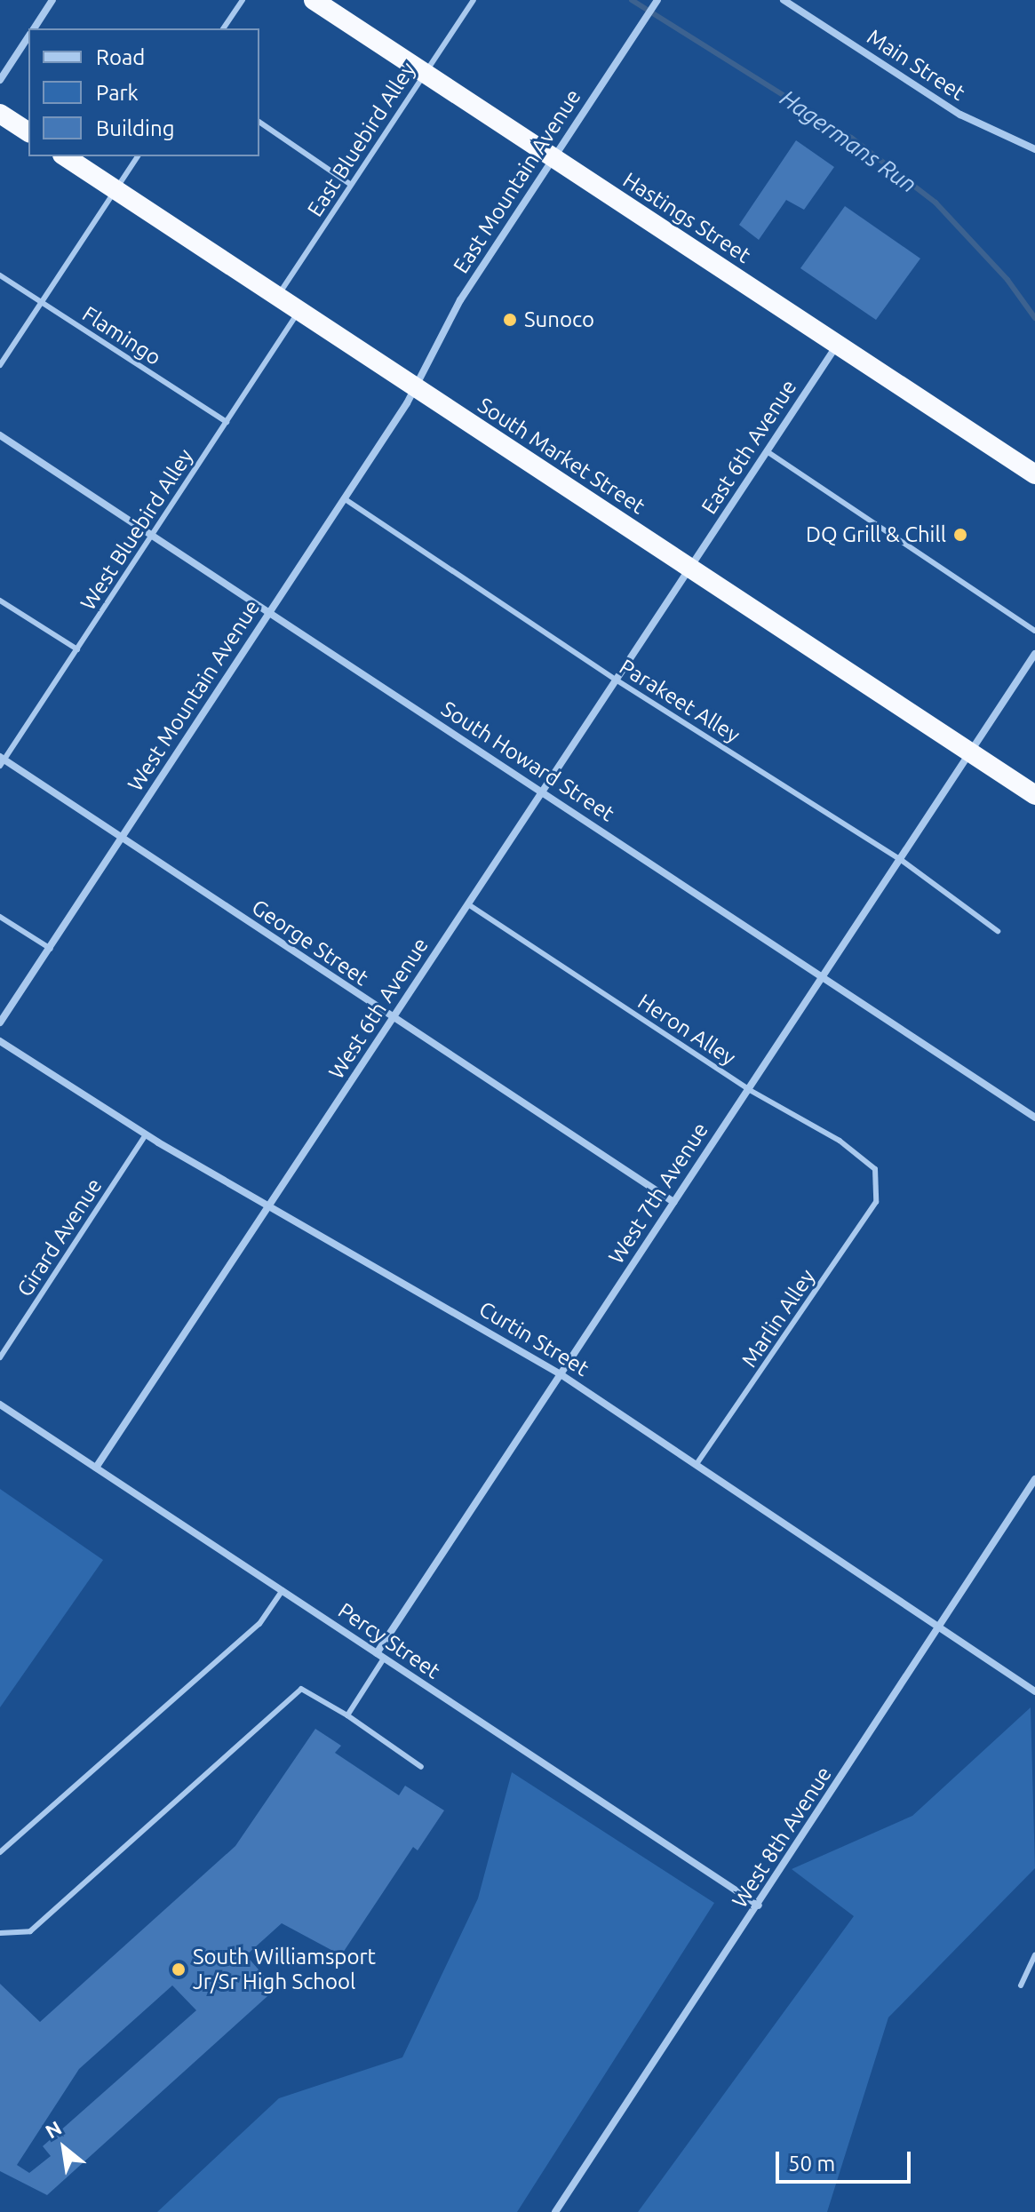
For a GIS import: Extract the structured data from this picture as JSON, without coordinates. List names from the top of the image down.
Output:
{
  "streets": {
    "highway": ["Hastings Street", "South Market Street"],
    "street": [
      "Main Street",
      "East Mountain Avenue",
      "East 6th Avenue",
      "West Mountain Avenue",
      "South Howard Street",
      "George Street",
      "West 6th Avenue",
      "West 7th Avenue",
      "Curtin Street",
      "Percy Street",
      "West 8th Avenue"
    ],
    "lane": [
      "East Bluebird Alley",
      "Flamingo",
      "West Bluebird Alley",
      "Parakeet Alley",
      "Heron Alley",
      "Girard Avenue",
      "Marlin Alley"
    ]
  },
  "crossings": [
    ["East Bluebird Alley", "Hastings Street"],
    ["East Bluebird Alley", "South Market Street"],
    ["East Mountain Avenue", "Hastings Street"],
    ["East Mountain Avenue", "South Market Street"],
    ["East Mountain Avenue", "West Mountain Avenue"],
    ["Hastings Street", "East 6th Avenue"],
    ["Flamingo", "West Bluebird Alley"],
    ["East 6th Avenue", "South Market Street"],
    ["East 6th Avenue", "West 6th Avenue"],
    ["South Market Street", "West Bluebird Alley"],
    ["South Market Street", "West Mountain Avenue"],
    ["South Market Street", "West 6th Avenue"],
    ["South Market Street", "West 7th Avenue"],
    ["West Bluebird Alley", "South Howard Street"],
    ["West Bluebird Alley", "George Street"],
    ["West Mountain Avenue", "Parakeet Alley"],
    ["West Mountain Avenue", "South Howard Street"],
    ["West Mountain Avenue", "George Street"],
    ["Parakeet Alley", "West 6th Avenue"],
    ["Parakeet Alley", "West 7th Avenue"],
    ["South Howard Street", "West 6th Avenue"],
    ["South Howard Street", "West 7th Avenue"],
    ["George Street", "West 6th Avenue"],
    ["George Street", "West 7th Avenue"],
    ["West 6th Avenue", "Heron Alley"],
    ["West 6th Avenue", "Curtin Street"],
    ["West 6th Avenue", "Percy Street"],
    ["Heron Alley", "West 7th Avenue"],
    ["Heron Alley", "Marlin Alley"],
    ["West 7th Avenue", "Curtin Street"],
    ["West 7th Avenue", "Percy Street"],
    ["Girard Avenue", "Curtin Street"],
    ["Marlin Alley", "Curtin Street"],
    ["Curtin Street", "West 8th Avenue"],
    ["Percy Street", "West 8th Avenue"]
  ],
  "water": ["Hagermans Run"],
  "places": ["Sunoco", "DQ Grill & Chill", "South Williamsport Jr/Sr High School"],
  "legend": ["Road", "Park", "Building"],
  "scale_bar": "50 m",
  "north": "top left"
}
